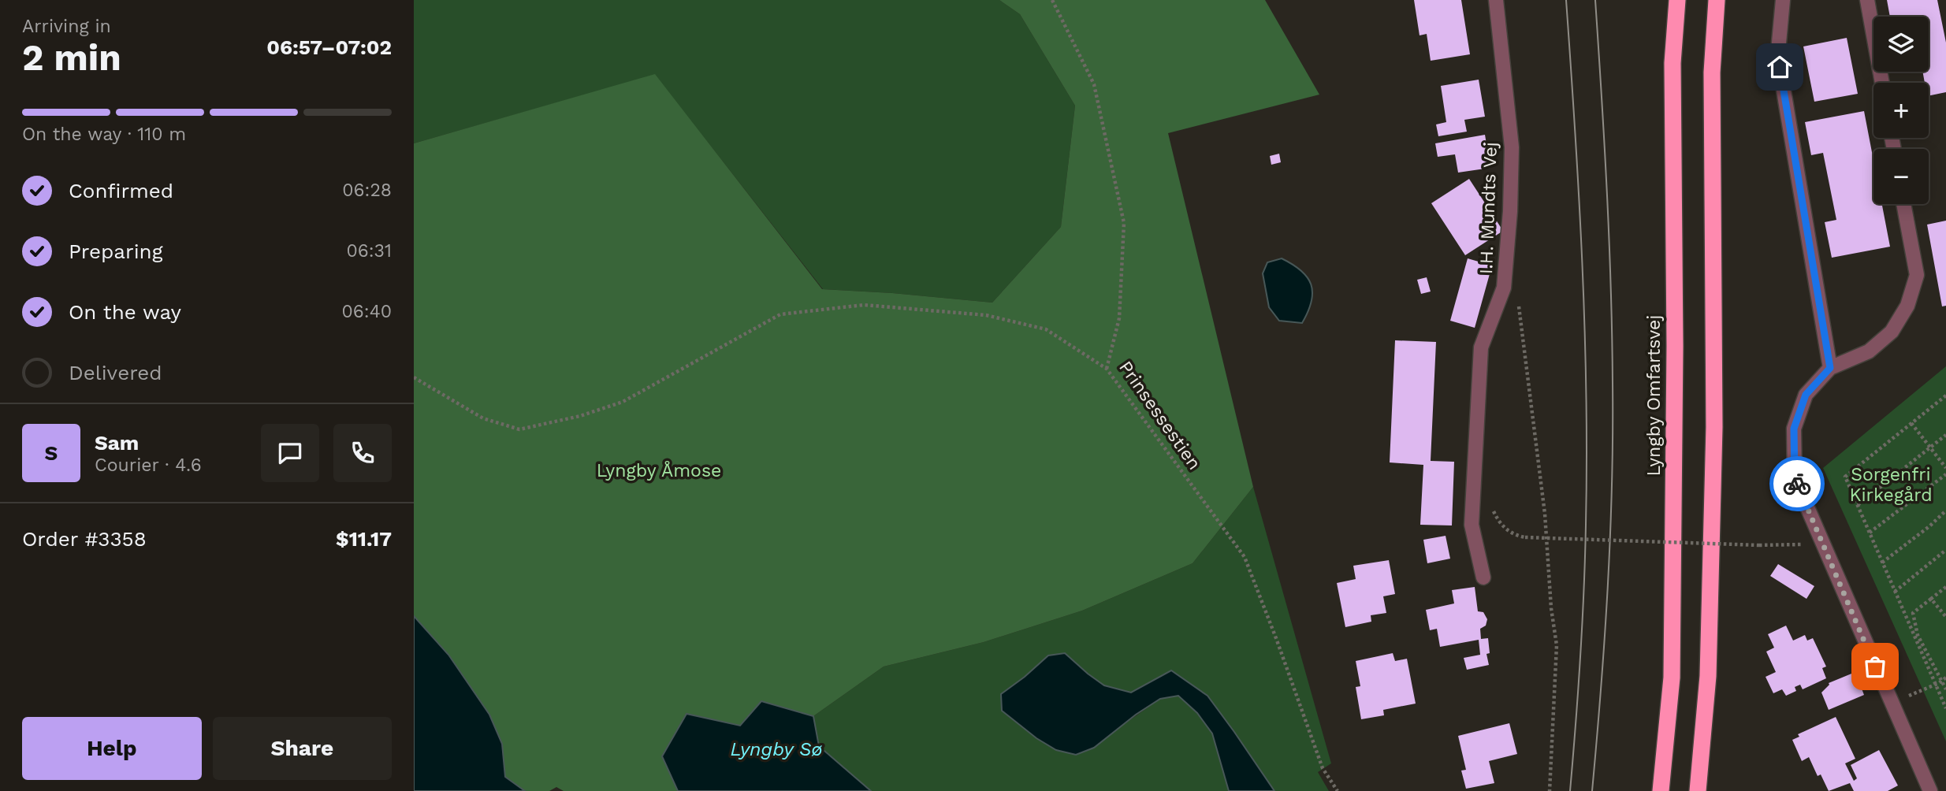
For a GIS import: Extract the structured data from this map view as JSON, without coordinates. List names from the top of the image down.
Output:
{
  "streets": {
    "highway": ["Lyngby Omfartsvej"],
    "street": ["I.H. Mundts Vej"],
    "path": ["Prinsessestien"]
  },
  "water": ["Lyngby Sø"],
  "parks": ["Lyngby Åmose", "Sorgenfri Kirkegård"],
  "page": {
    "heading": ["2 min", "Arriving in", "06:57–07:02"],
    "panel": [
      "Sam",
      "Courier · 4.6",
      "Order #3358",
      "$11.17"
    ],
    "map_buttons": ["+", "−"],
    "bar": "On the way · 110 m",
    "list": [
      ["Confirmed", "06:28"],
      ["Preparing", "06:31"],
      ["On the way", "06:40"],
      "Delivered"
    ],
    "round": "S",
    "buttons": ["Help", "Share"]
  }
}
